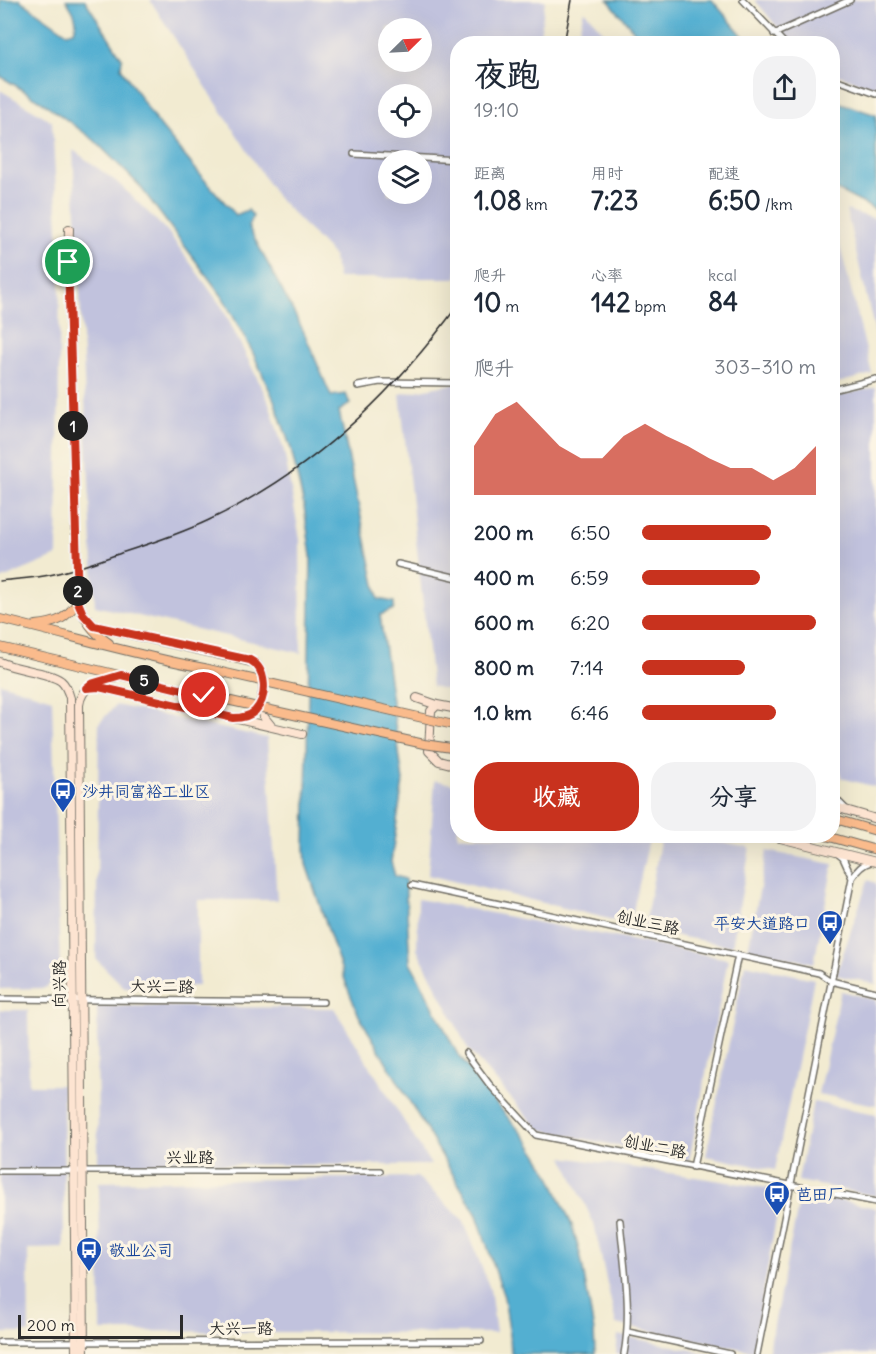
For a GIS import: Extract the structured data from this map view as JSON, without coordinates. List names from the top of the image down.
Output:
{
  "streets": {
    "street": [
      "创业三路",
      "向兴路",
      "大兴二路",
      "创业二路",
      "兴业路",
      "大兴一路"
    ]
  },
  "crossings": [
    ["向兴路", "大兴二路"],
    ["向兴路", "兴业路"],
    ["向兴路", "大兴一路"]
  ],
  "places": {
    "bus stop": [
      "沙井同富裕工业区",
      "平安大道路口",
      "芭田厂",
      "敬业公司"
    ]
  },
  "scale_bar": "200 m",
  "north": "top right",
  "page": {
    "heading": ["夜跑", "19:10"],
    "stats": [
      ["距离", "1.08 km"],
      ["用时", "7:23"],
      ["配速", "6:50 /km"],
      ["爬升", "10 m"],
      ["心率", "142 bpm"],
      ["kcal", "84"]
    ],
    "chart": ["爬升", "303–310 m"],
    "pins": ["1", "2", "5"],
    "list": [
      {
        "name": "200 m",
        "note": "6:50"
      },
      {
        "name": "400 m",
        "note": "6:59"
      },
      {
        "name": "600 m",
        "note": "6:20"
      },
      {
        "name": "800 m",
        "note": "7:14"
      },
      {
        "name": "1.0 km",
        "note": "6:46"
      }
    ],
    "buttons": ["收藏", "分享"],
    "scale": "200 m"
  }
}
